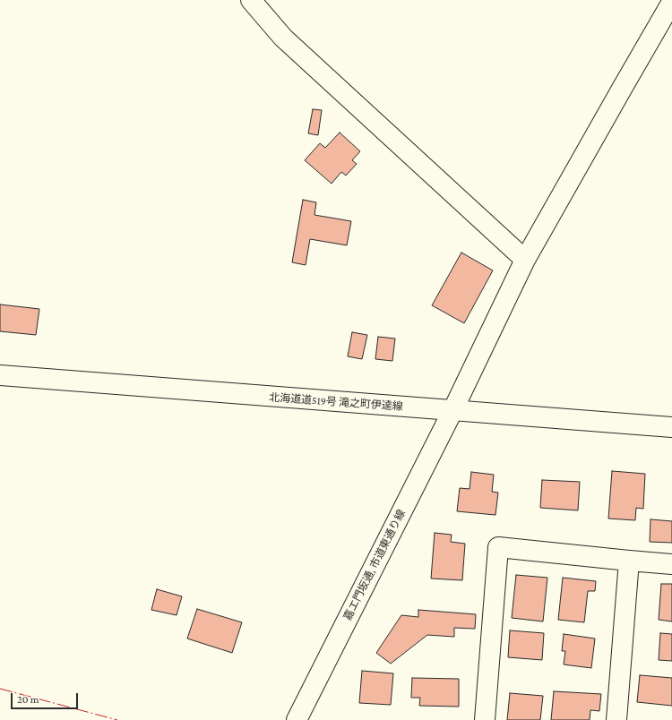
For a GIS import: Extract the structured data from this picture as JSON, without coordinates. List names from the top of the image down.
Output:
{
  "streets": {
    "street": ["北海道道519号 滝之町伊達線", "嘉エ門坂通, 市道東通り線"]
  },
  "crossings": [
    ["北海道道519号 滝之町伊達線", "嘉エ門坂通, 市道東通り線"]
  ],
  "scale_bar": "20 m"
}
